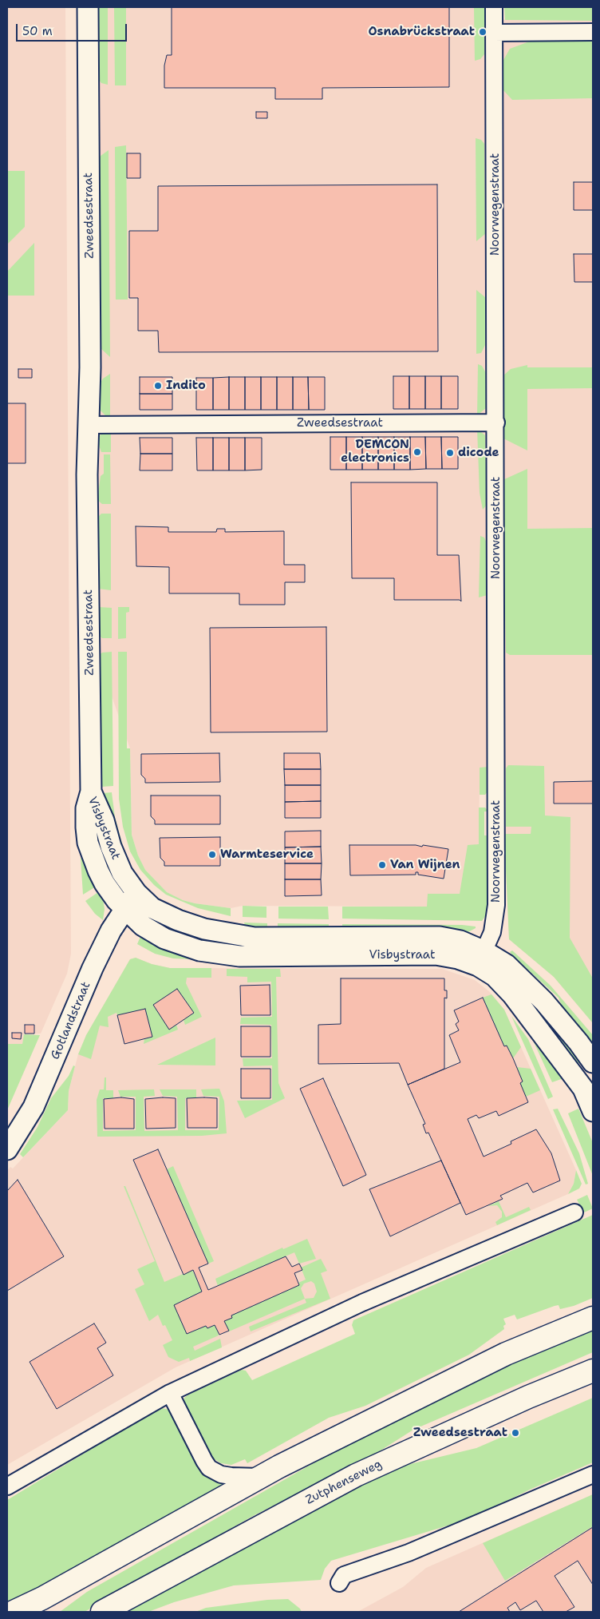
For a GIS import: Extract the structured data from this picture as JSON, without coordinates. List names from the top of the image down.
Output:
{
  "streets": {
    "main road": ["Zutphenseweg"],
    "street": [
      "Noorwegenstraat",
      "Zweedsestraat",
      "Visbystraat",
      "Gotlandstraat"
    ]
  },
  "crossings": [
    ["Noorwegenstraat", "Zweedsestraat"],
    ["Noorwegenstraat", "Visbystraat"],
    ["Zweedsestraat", "Visbystraat"],
    ["Visbystraat", "Gotlandstraat"]
  ],
  "places": [
    "Osnabrückstraat",
    "Indito",
    "DEMCON electronics",
    "dicode",
    "Warmteservice",
    "Van Wijnen",
    "Zweedsestraat"
  ],
  "scale_bar": "50 m"
}
